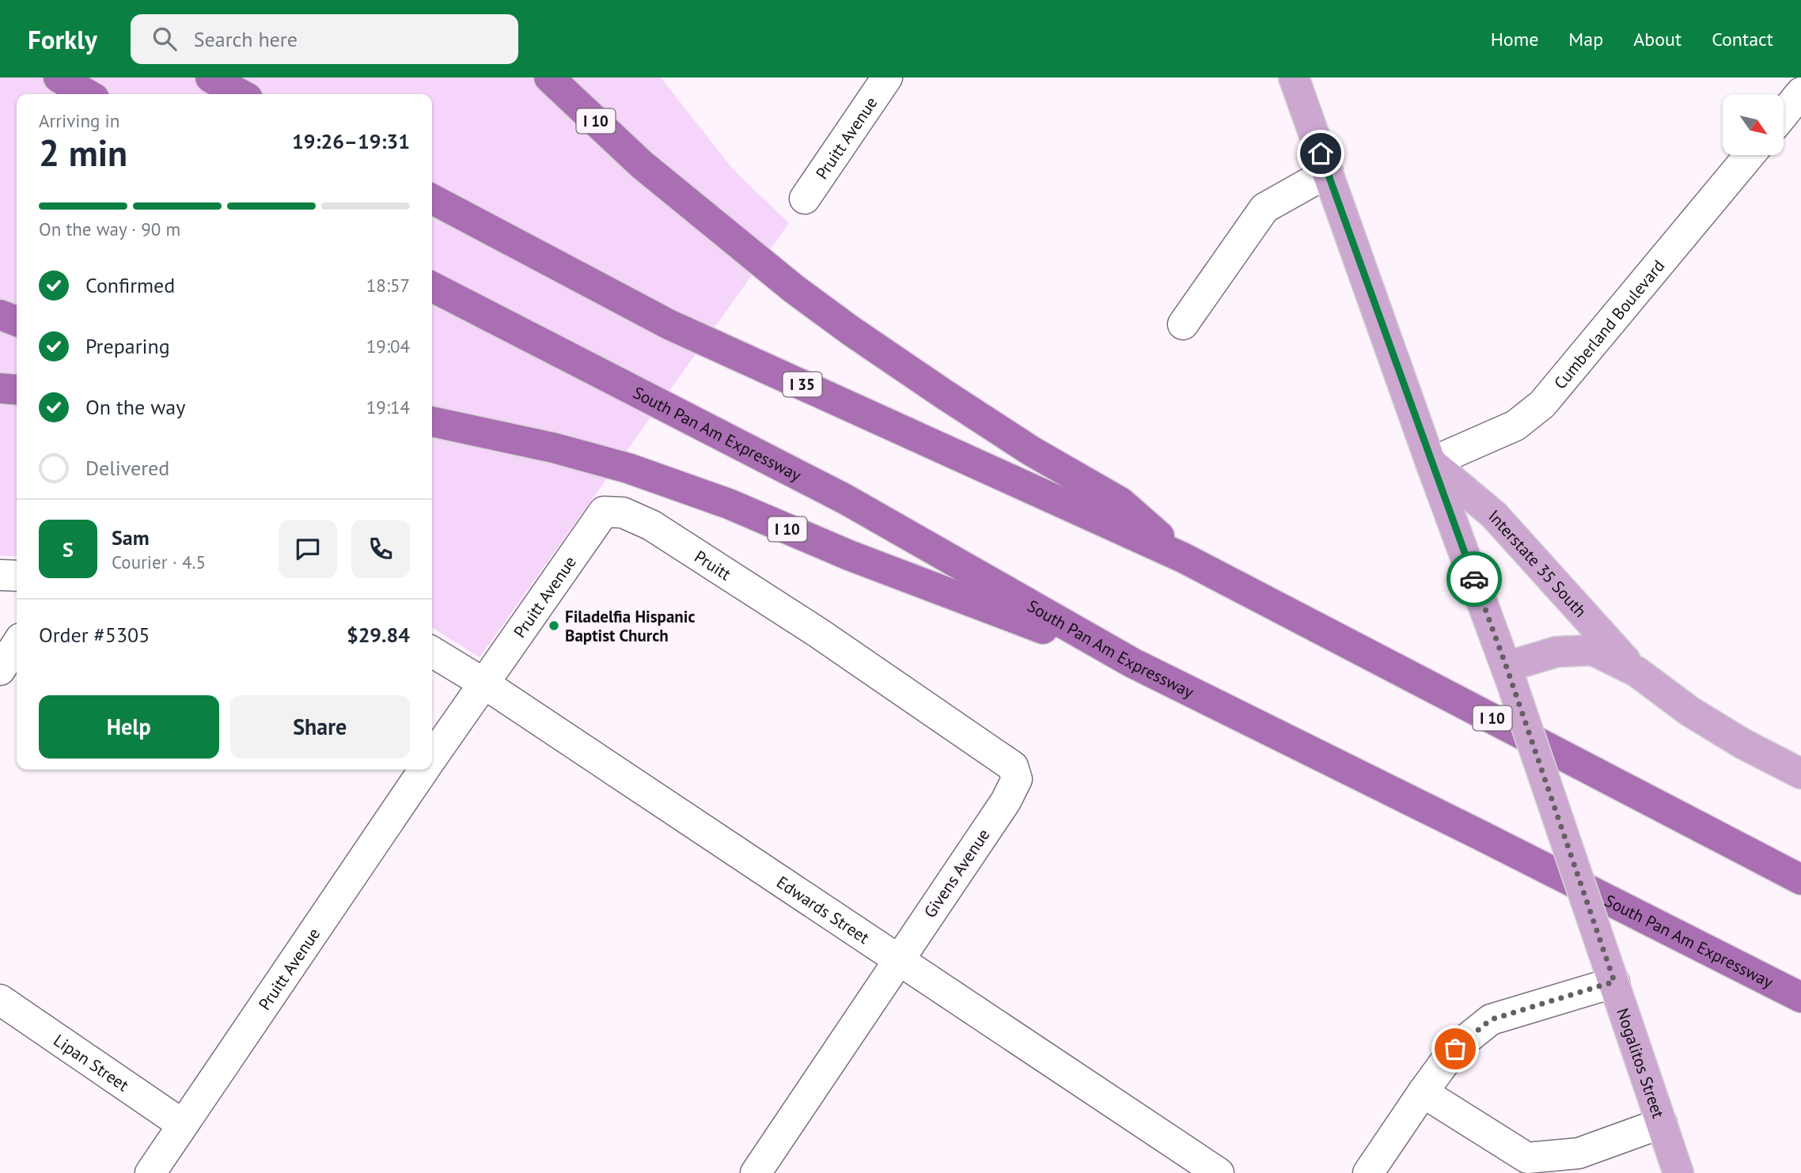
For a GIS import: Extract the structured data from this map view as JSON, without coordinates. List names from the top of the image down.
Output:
{
  "streets": {
    "highway": ["I 10", "I 35", "South Pan Am Expressway"],
    "main road": ["Interstate 35 South", "Nogalitos Street"],
    "street": [
      "Pruitt Avenue",
      "Cumberland Boulevard",
      "Pruitt",
      "Givens Avenue",
      "Edwards Street",
      "Lipan Street"
    ]
  },
  "crossings": [
    ["I 10", "I 35"],
    ["I 10", "South Pan Am Expressway"],
    ["Pruitt Avenue", "Pruitt"],
    ["Pruitt Avenue", "Edwards Street"],
    ["Pruitt Avenue", "Lipan Street"],
    ["Cumberland Boulevard", "Interstate 35 South"],
    ["Cumberland Boulevard", "Nogalitos Street"],
    ["Interstate 35 South", "Nogalitos Street"],
    ["Pruitt", "Givens Avenue"],
    ["Givens Avenue", "Edwards Street"]
  ],
  "places": ["Filadelfia Hispanic Baptist Church"],
  "north": "bottom right",
  "page": {
    "header": "Forkly",
    "search": "Search here",
    "nav": [
      "Home",
      "Map",
      "About",
      "Contact"
    ],
    "heading": ["2 min", "Arriving in", "19:26–19:31"],
    "panel": [
      "Sam",
      "Courier · 4.5",
      "Order #5305",
      "$29.84"
    ],
    "bar": "On the way · 90 m",
    "list": [
      ["Confirmed", "18:57"],
      ["Preparing", "19:04"],
      ["On the way", "19:14"],
      "Delivered"
    ],
    "round": "S",
    "buttons": ["Help", "Share"]
  }
}
